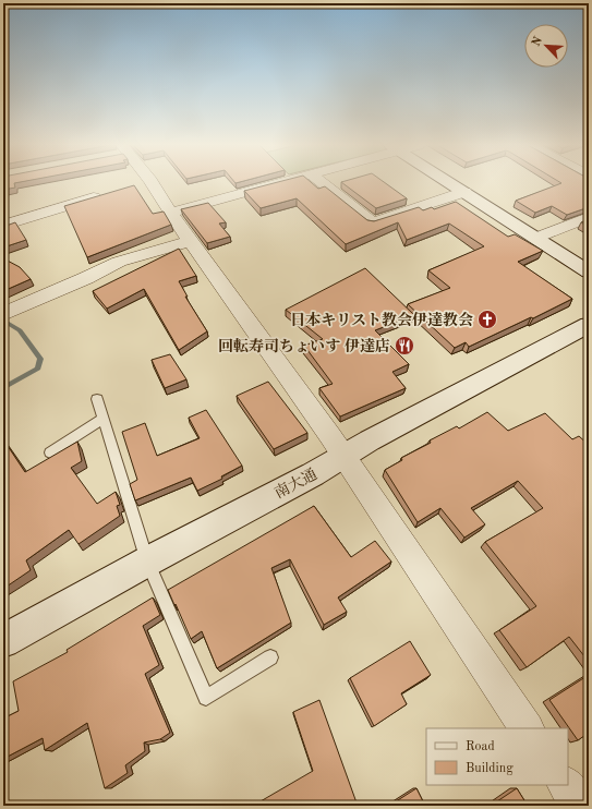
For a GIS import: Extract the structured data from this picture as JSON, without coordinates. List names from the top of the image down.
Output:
{
  "streets": {
    "street": ["南大通"]
  },
  "places": {
    "church": ["日本キリスト教会伊達教会"],
    "restaurant": ["回転寿司ちょいす 伊達店"]
  },
  "legend": ["Road", "Building"],
  "north": "top left"
}
